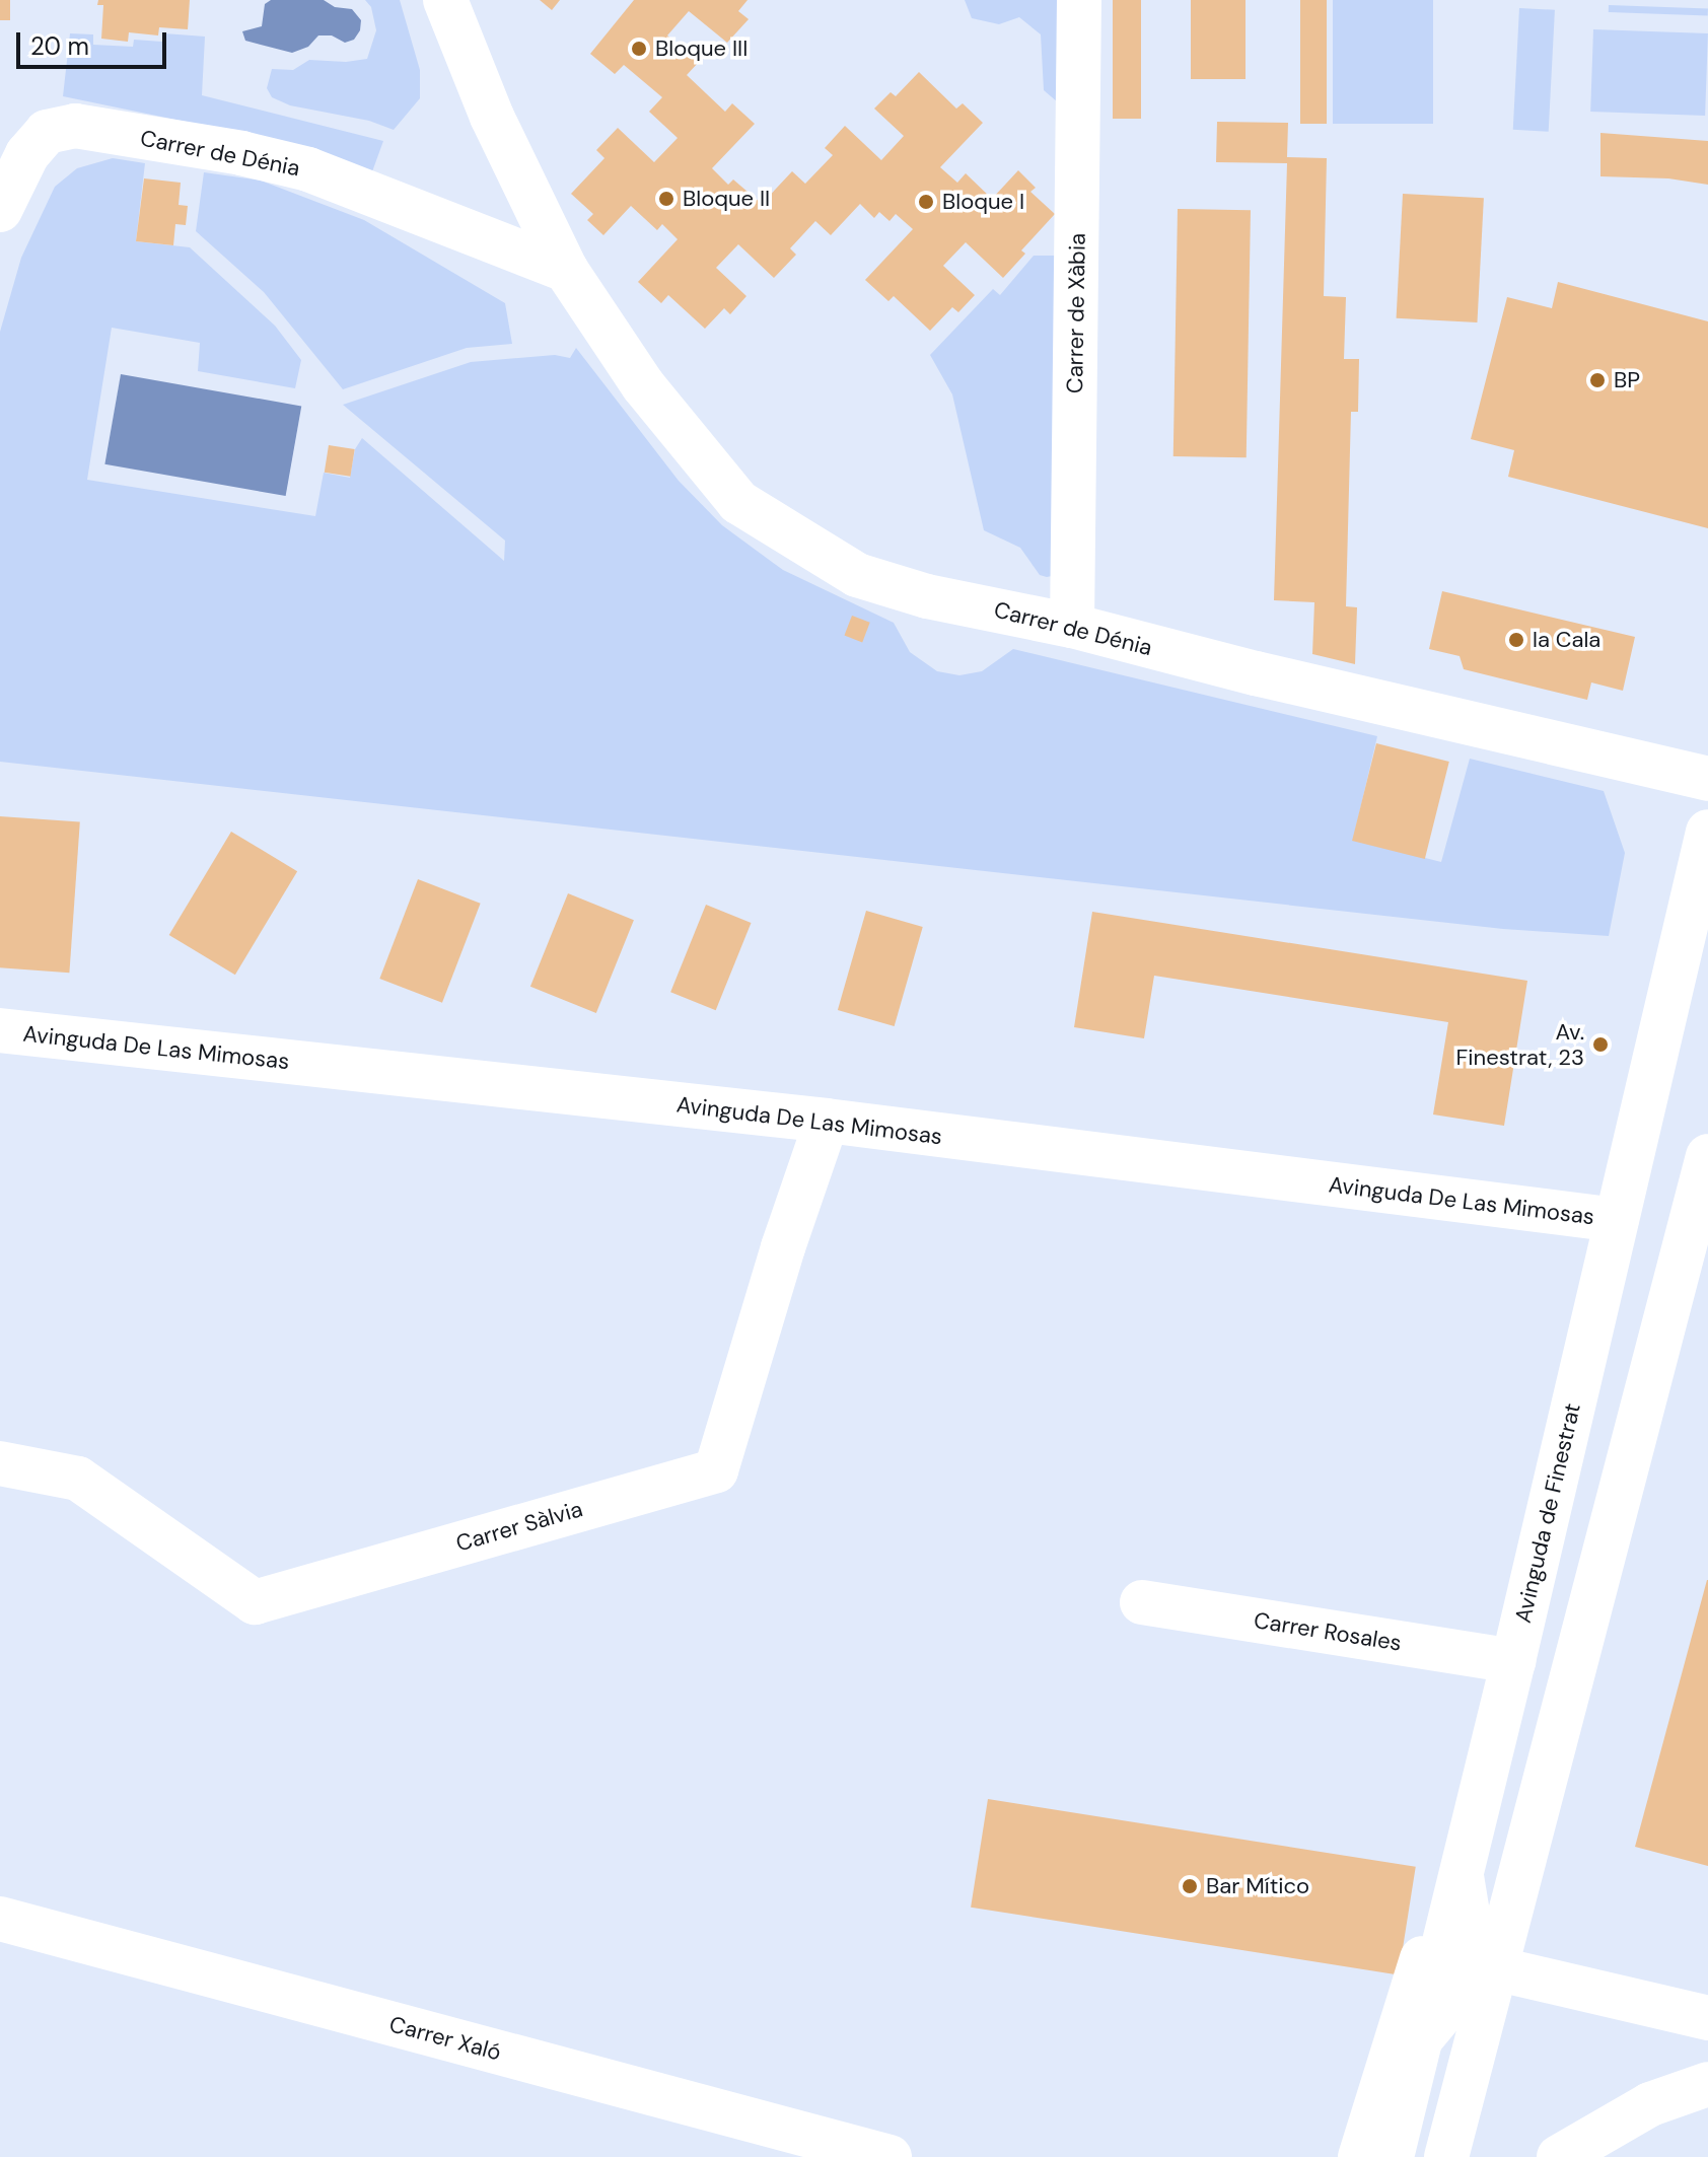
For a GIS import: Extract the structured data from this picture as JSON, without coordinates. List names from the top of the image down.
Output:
{
  "streets": {
    "street": [
      "Carrer de Dénia",
      "Carrer de Xàbia",
      "Avinguda De Las Mimosas",
      "Avinguda de Finestrat",
      "Carrer Sàlvia",
      "Carrer Rosales",
      "Carrer Xaló"
    ]
  },
  "crossings": [
    ["Carrer de Dénia", "Carrer de Xàbia"],
    ["Avinguda De Las Mimosas", "Avinguda de Finestrat"],
    ["Avinguda De Las Mimosas", "Carrer Sàlvia"],
    ["Avinguda de Finestrat", "Carrer Rosales"]
  ],
  "places": [
    "Bloque III",
    "Bloque II",
    "Bloque I",
    "BP",
    "la Cala",
    "Av. Finestrat, 23",
    "Bar Mítico"
  ],
  "scale_bar": "20 m"
}
